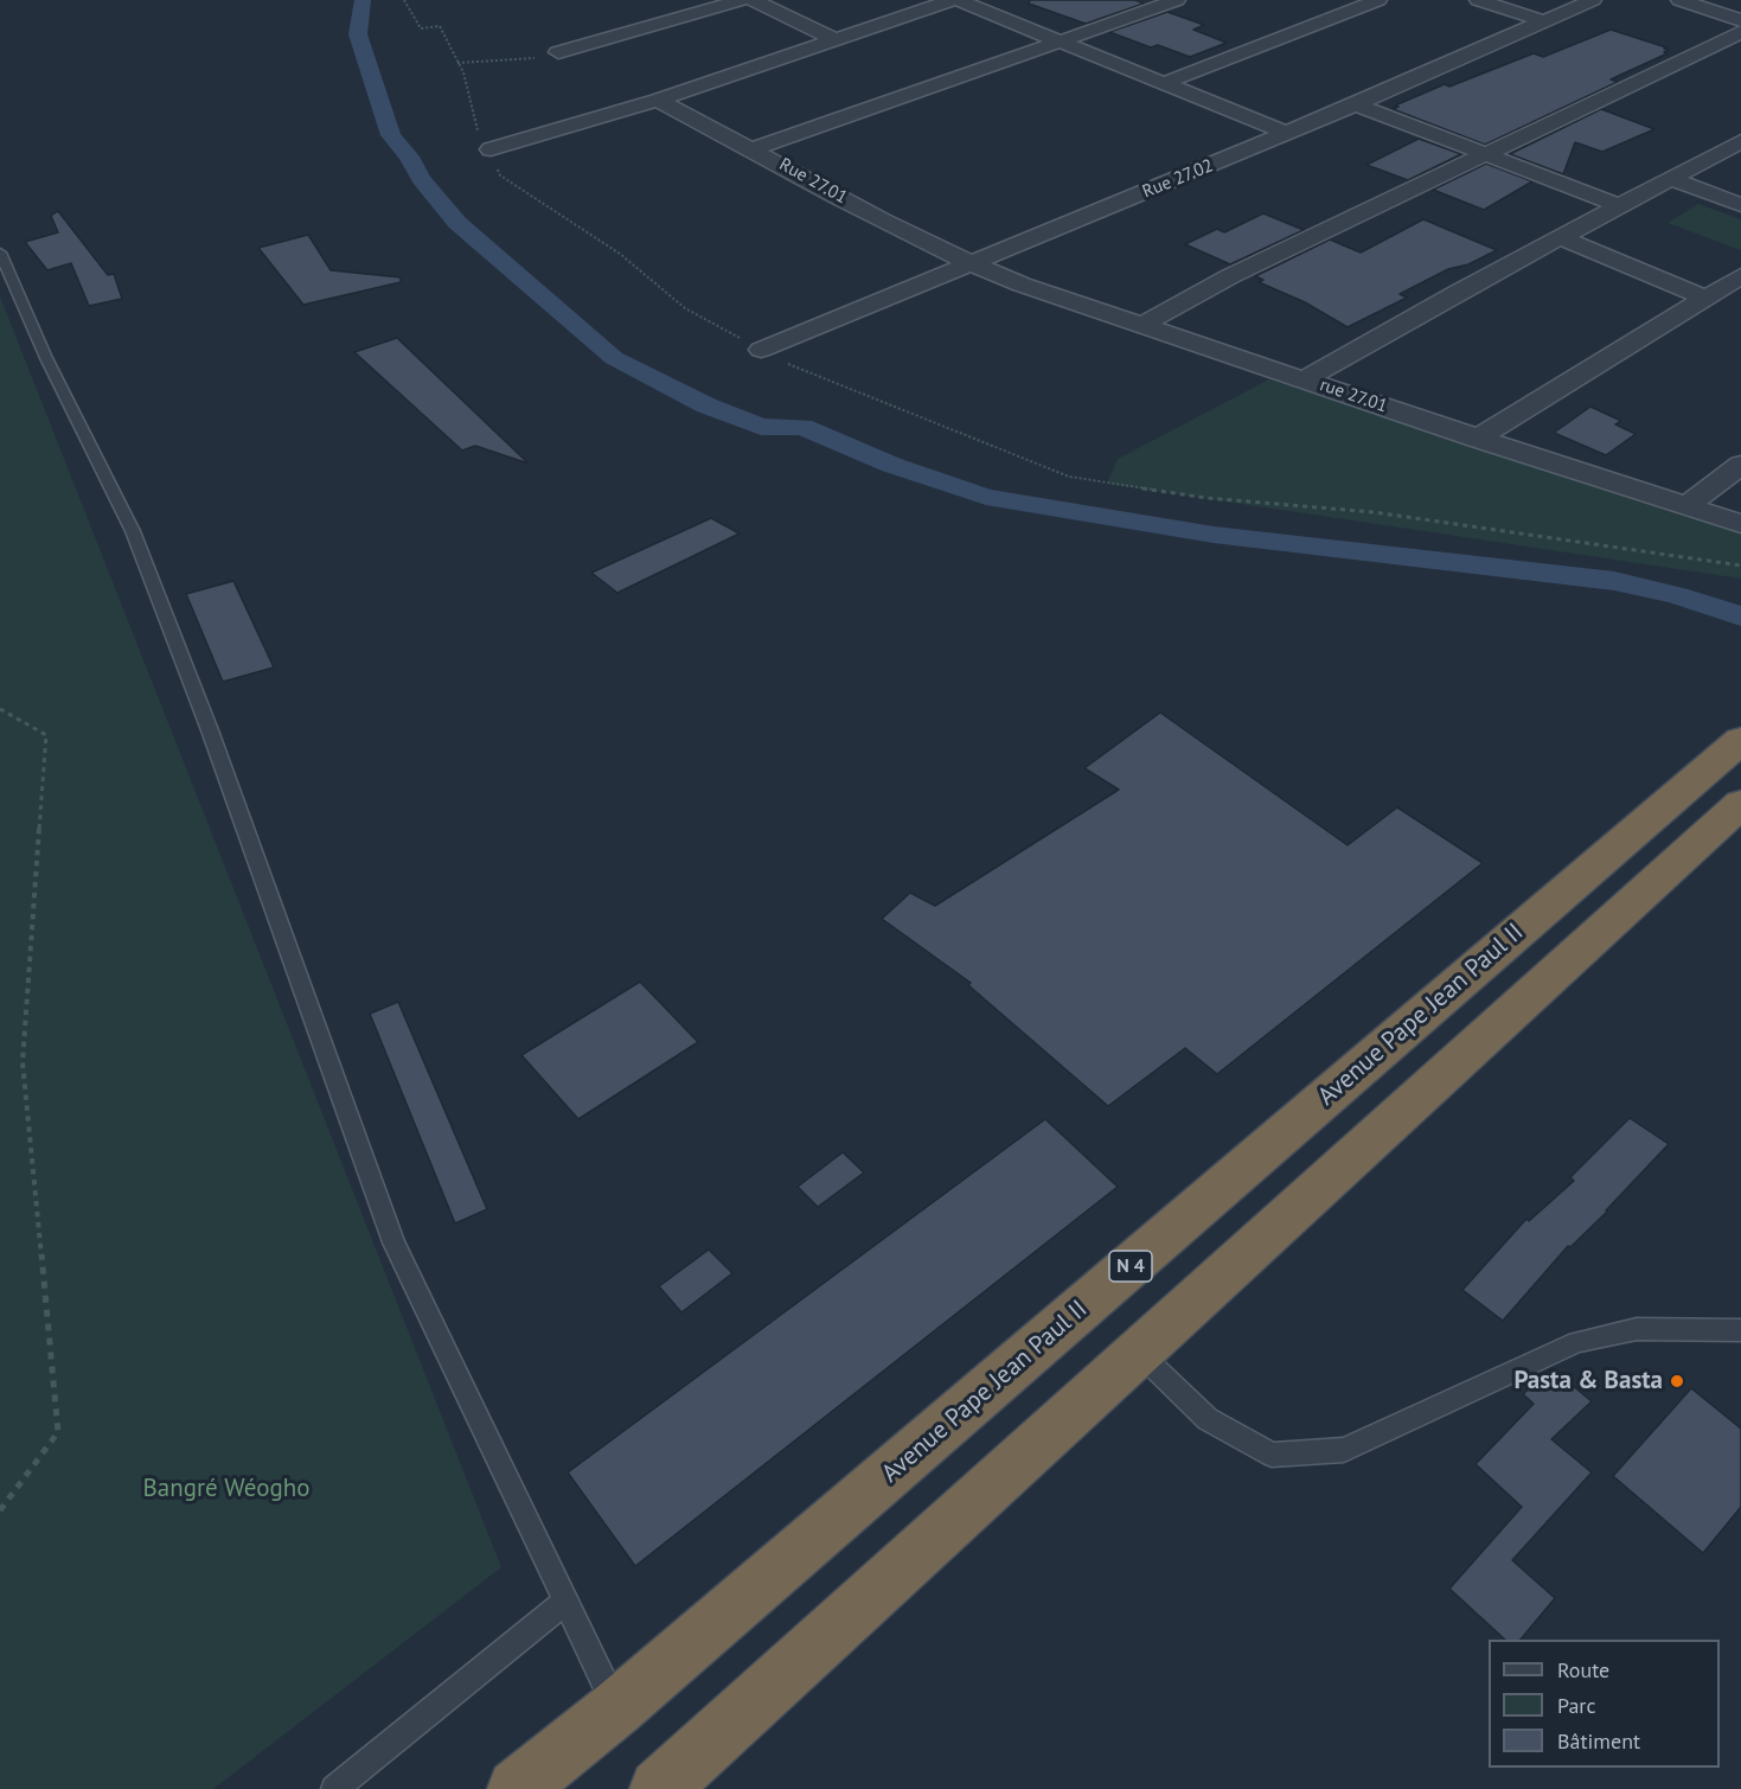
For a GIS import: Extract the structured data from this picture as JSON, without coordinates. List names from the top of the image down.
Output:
{
  "streets": {
    "highway": ["Avenue Pape Jean Paul II", "N 4"],
    "street": ["Rue 27.02", "Rue 27.01", "rue 27.01"]
  },
  "crossings": [
    ["Rue 27.02", "Rue 27.01"],
    ["Rue 27.02", "rue 27.01"],
    ["Rue 27.01", "rue 27.01"]
  ],
  "parks": ["Bangré Wéogho"],
  "places": ["Pasta & Basta"],
  "legend": ["Route", "Parc", "Bâtiment"]
}
